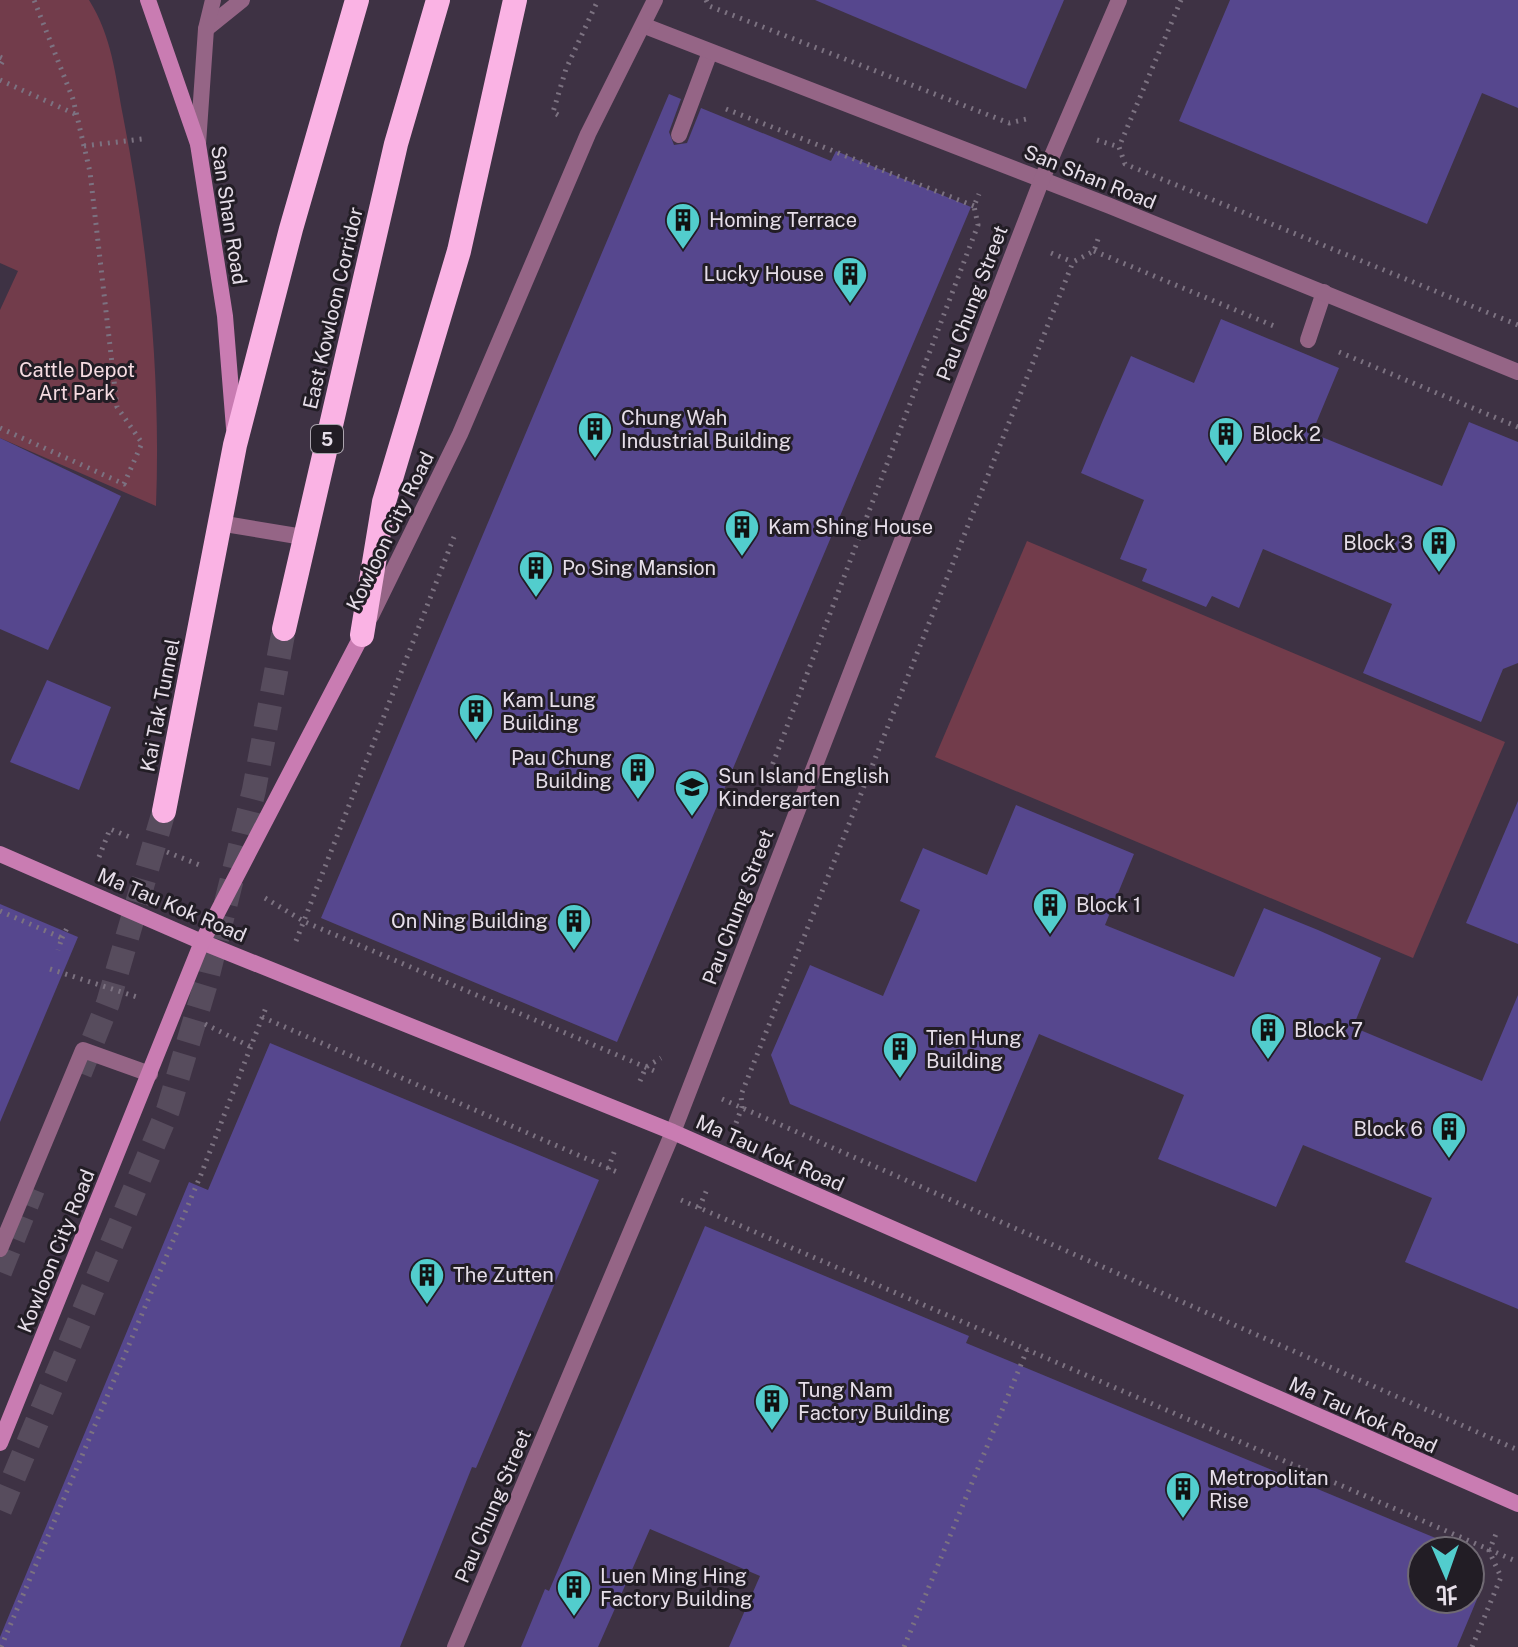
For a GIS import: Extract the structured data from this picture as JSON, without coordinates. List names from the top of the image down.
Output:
{
  "streets": {
    "highway": ["East Kowloon Corridor", "5", "Kai Tak Tunnel"],
    "street": [
      "San Shan Road",
      "Pau Chung Street",
      "Kowloon City Road",
      "Ma Tau Kok Road"
    ]
  },
  "crossings": [
    ["San Shan Road", "Pau Chung Street"],
    ["San Shan Road", "Kowloon City Road"],
    ["Pau Chung Street", "Ma Tau Kok Road"],
    ["Kowloon City Road", "Ma Tau Kok Road"]
  ],
  "parks": ["Cattle Depot Art Park"],
  "places": {
    "building": [
      "Homing Terrace",
      "Lucky House",
      "Chung Wah Industrial Building",
      "Block 2",
      "Kam Shing House",
      "Block 3",
      "Po Sing Mansion",
      "Kam Lung Building",
      "Pau Chung Building",
      "Block 1",
      "On Ning Building",
      "Block 7",
      "Tien Hung Building",
      "Block 6",
      "The Zutten",
      "Tung Nam Factory Building",
      "Metropolitan Rise",
      "Luen Ming Hing Factory Building"
    ],
    "school or university": ["Sun Island English Kindergarten"]
  },
  "north": "bottom"
}
